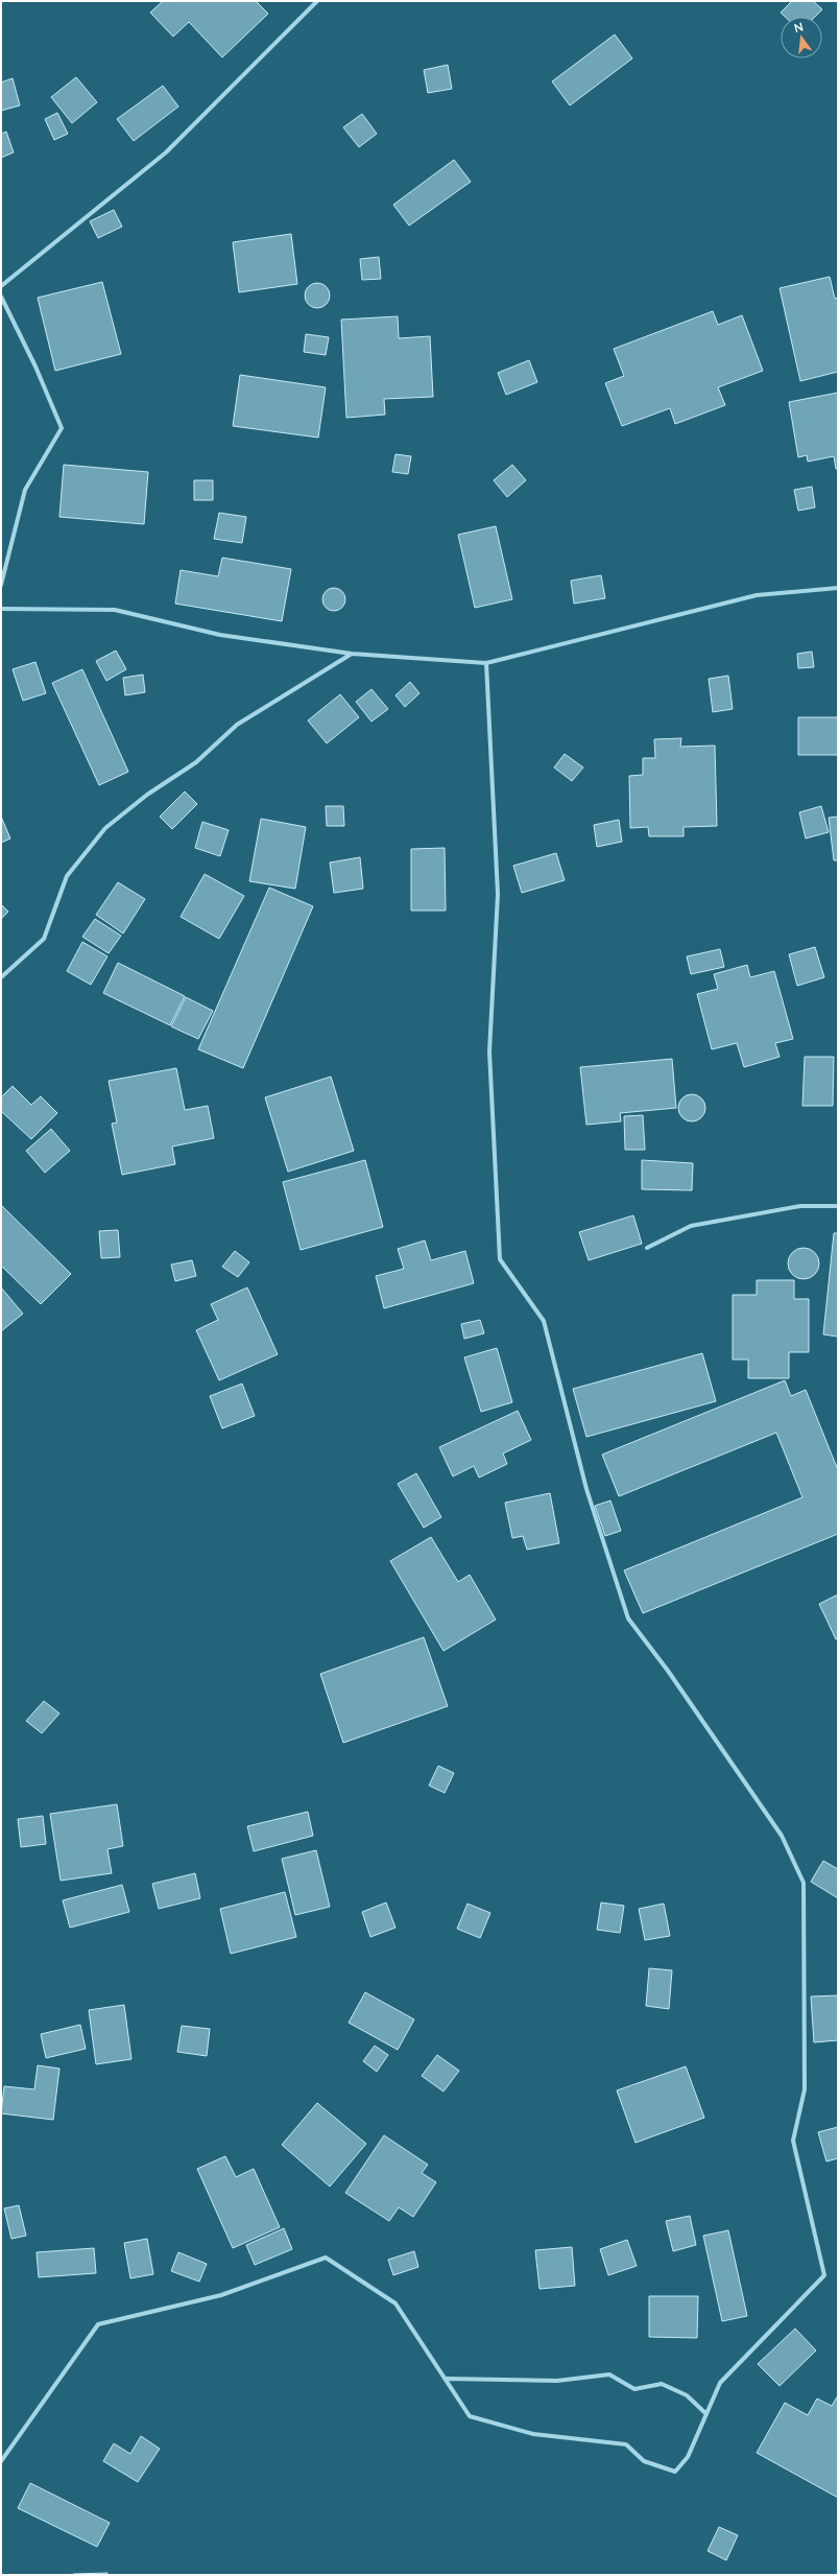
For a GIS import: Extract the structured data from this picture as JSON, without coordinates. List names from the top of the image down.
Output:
{
  "north": "top"
}
